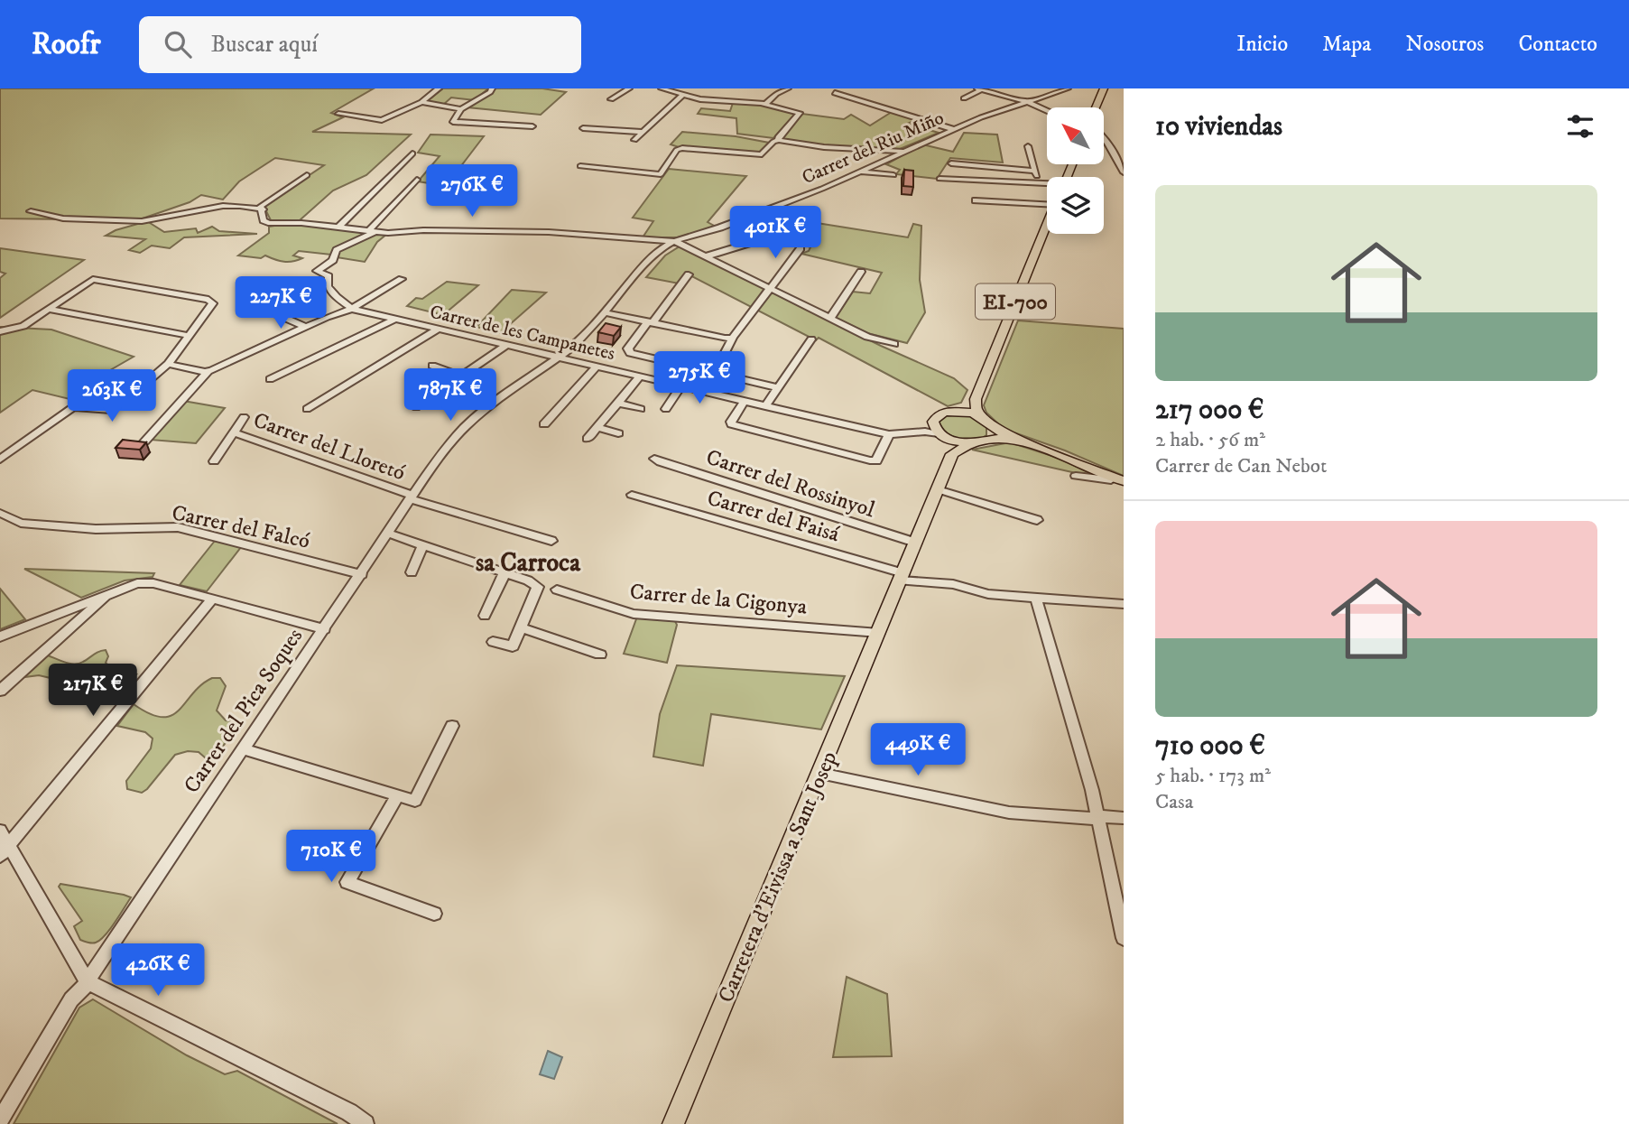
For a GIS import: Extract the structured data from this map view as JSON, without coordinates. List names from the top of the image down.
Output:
{
  "streets": {
    "main road": ["EI-700", "Carretera d'Eivissa a Sant Josep"],
    "street": [
      "Carrer del Riu Miño",
      "Carrer de les Campanetes",
      "Carrer del Lloretó",
      "Carrer del Rossinyol",
      "Carrer del Faisá",
      "Carrer del Falcó",
      "Carrer de la Cigonya",
      "Carrer del Pica Soques"
    ]
  },
  "crossings": [
    ["Carrer del Riu Miño", "Carrer de les Campanetes"],
    ["Carrer del Riu Miño", "Carrer del Pica Soques"],
    ["Carrer de les Campanetes", "Carrer del Pica Soques"],
    ["Carrer del Lloretó", "Carrer del Pica Soques"],
    ["Carrer del Rossinyol", "Carretera d'Eivissa a Sant Josep"],
    ["Carrer del Faisá", "Carretera d'Eivissa a Sant Josep"],
    ["Carrer del Falcó", "Carrer del Pica Soques"],
    ["Carrer de la Cigonya", "Carretera d'Eivissa a Sant Josep"]
  ],
  "districts": ["sa Carroca"],
  "north": "top left",
  "page": {
    "header": "Roofr",
    "search": "Buscar aquí",
    "nav": [
      "Inicio",
      "Mapa",
      "Nosotros",
      "Contacto"
    ],
    "heading": "10 viviendas",
    "price": [
      "276K €",
      "401K €",
      "227K €",
      "275K €",
      "787K €",
      "263K €",
      "217K €",
      "449K €",
      "710K €",
      "426K €"
    ],
    "list": [
      {
        "name": "217 000 €",
        "note": "2 hab. · 56 m² · Carrer de Can Nebot"
      },
      {
        "name": "710 000 €",
        "note": "5 hab. · 173 m² · Casa"
      }
    ]
  }
}
